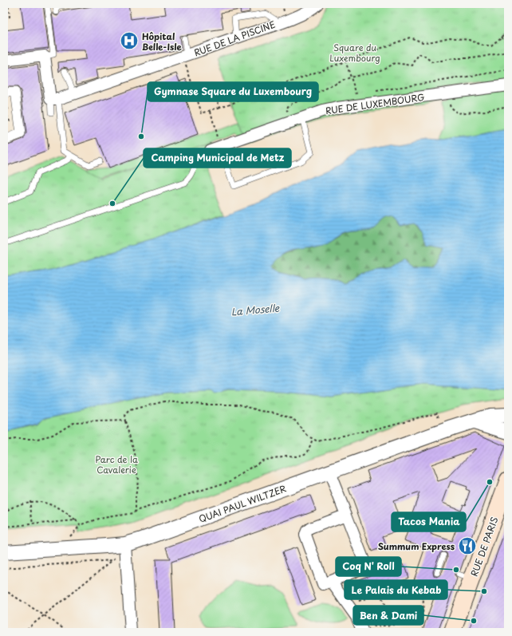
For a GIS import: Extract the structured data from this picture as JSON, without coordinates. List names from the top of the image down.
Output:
{
  "streets": {
    "main road": ["RUE DE PARIS"],
    "street": ["RUE DE LA PISCINE", "RUE DE LUXEMBOURG", "QUAI PAUL WILTZER"]
  },
  "water": ["La Moselle"],
  "parks": ["Square du Luxembourg", "Parc de la Cavalerie"],
  "places": {
    "hospital": ["Hôpital Belle-Isle"],
    "other": [
      "Gymnase Square du Luxembourg",
      "Camping Municipal de Metz",
      "Tacos Mania",
      "Coq N' Roll",
      "Le Palais du Kebab",
      "Ben & Dami"
    ],
    "restaurant": ["Summum Express"]
  }
}
